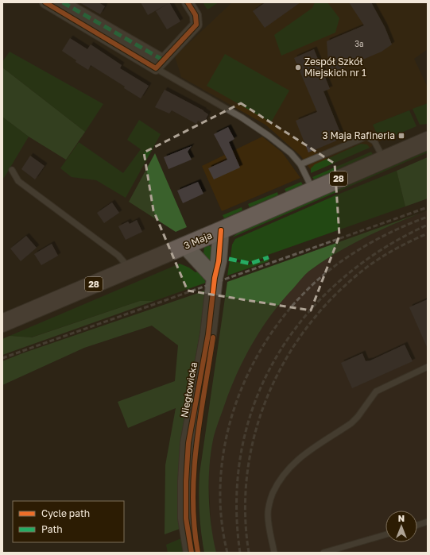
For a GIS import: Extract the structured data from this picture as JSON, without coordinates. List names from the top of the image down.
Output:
{
  "streets": {
    "main road": ["28", "3 Maja"],
    "street": ["Niegłowicka"]
  },
  "crossings": [
    ["3 Maja", "Niegłowicka"]
  ],
  "places": {
    "other": ["Zespół Szkół Miejskich nr 1"],
    "transit": ["3 Maja Rafineria"]
  },
  "house_numbers": ["3a"],
  "legend": ["Cycle path", "Path"],
  "north": "top"
}
